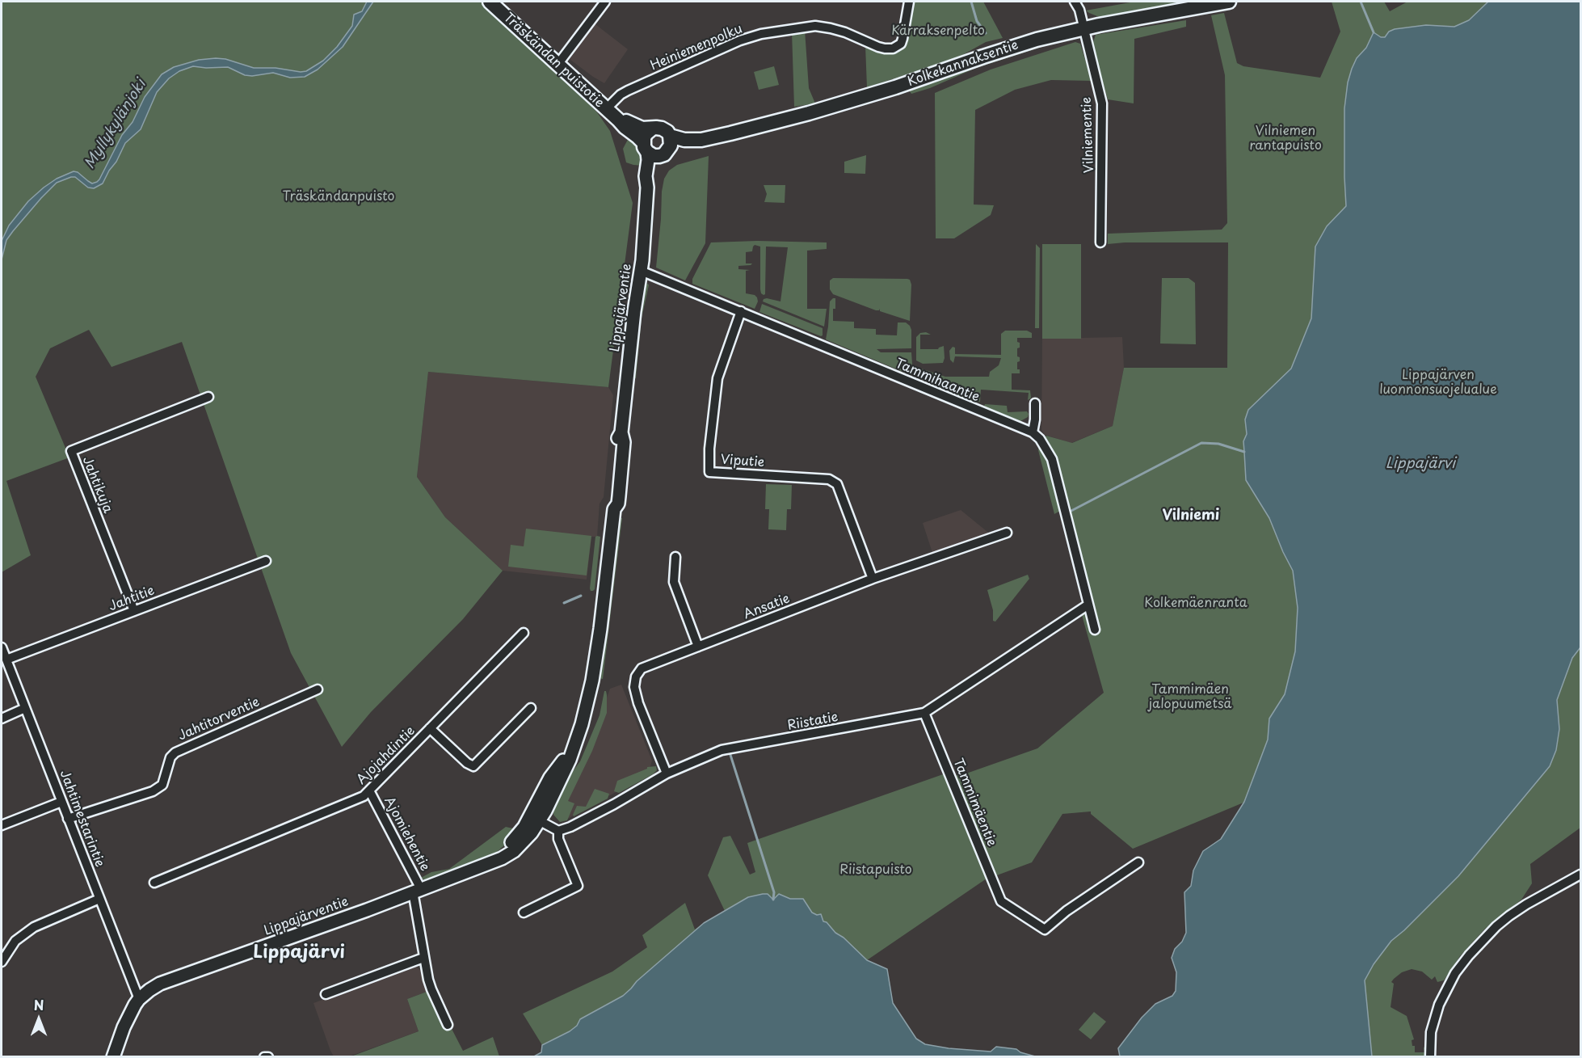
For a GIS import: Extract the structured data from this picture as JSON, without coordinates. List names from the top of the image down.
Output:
{
  "streets": {
    "main road": ["Träskändan puistotie", "Kolkekannaksentie", "Lippajärventie"],
    "street": [
      "Heiniemenpolku",
      "Vilniementie",
      "Tammihaantie",
      "Viputie",
      "Jahtikuja",
      "Jahtitie",
      "Ansatie",
      "Jahtitorventie",
      "Riistatie",
      "Ajojahdintie",
      "Tammimäentie",
      "Jahtimestarintie",
      "Ajomiehentie"
    ]
  },
  "crossings": [
    ["Heiniemenpolku", "Träskändan puistotie"],
    ["Träskändan puistotie", "Kolkekannaksentie"],
    ["Träskändan puistotie", "Lippajärventie"],
    ["Kolkekannaksentie", "Vilniementie"],
    ["Kolkekannaksentie", "Lippajärventie"],
    ["Lippajärventie", "Tammihaantie"],
    ["Lippajärventie", "Jahtimestarintie"],
    ["Lippajärventie", "Ajomiehentie"],
    ["Tammihaantie", "Viputie"],
    ["Tammihaantie", "Riistatie"],
    ["Viputie", "Ansatie"],
    ["Jahtikuja", "Jahtitie"],
    ["Jahtitie", "Jahtimestarintie"],
    ["Ansatie", "Riistatie"],
    ["Jahtitorventie", "Jahtimestarintie"],
    ["Riistatie", "Tammimäentie"],
    ["Ajojahdintie", "Ajomiehentie"]
  ],
  "districts": ["Vilniemi", "Lippajärvi"],
  "water": ["Myllykylänjoki", "Lippajärvi"],
  "parks": [
    "Kärraksenpelto",
    "Vilniemen rantapuisto",
    "Träskändanpuisto",
    "Lippajärven luonnonsuojelualue",
    "Kolkemäenranta",
    "Tammimäen jalopuumetsä",
    "Riistapuisto"
  ],
  "north": "top"
}
